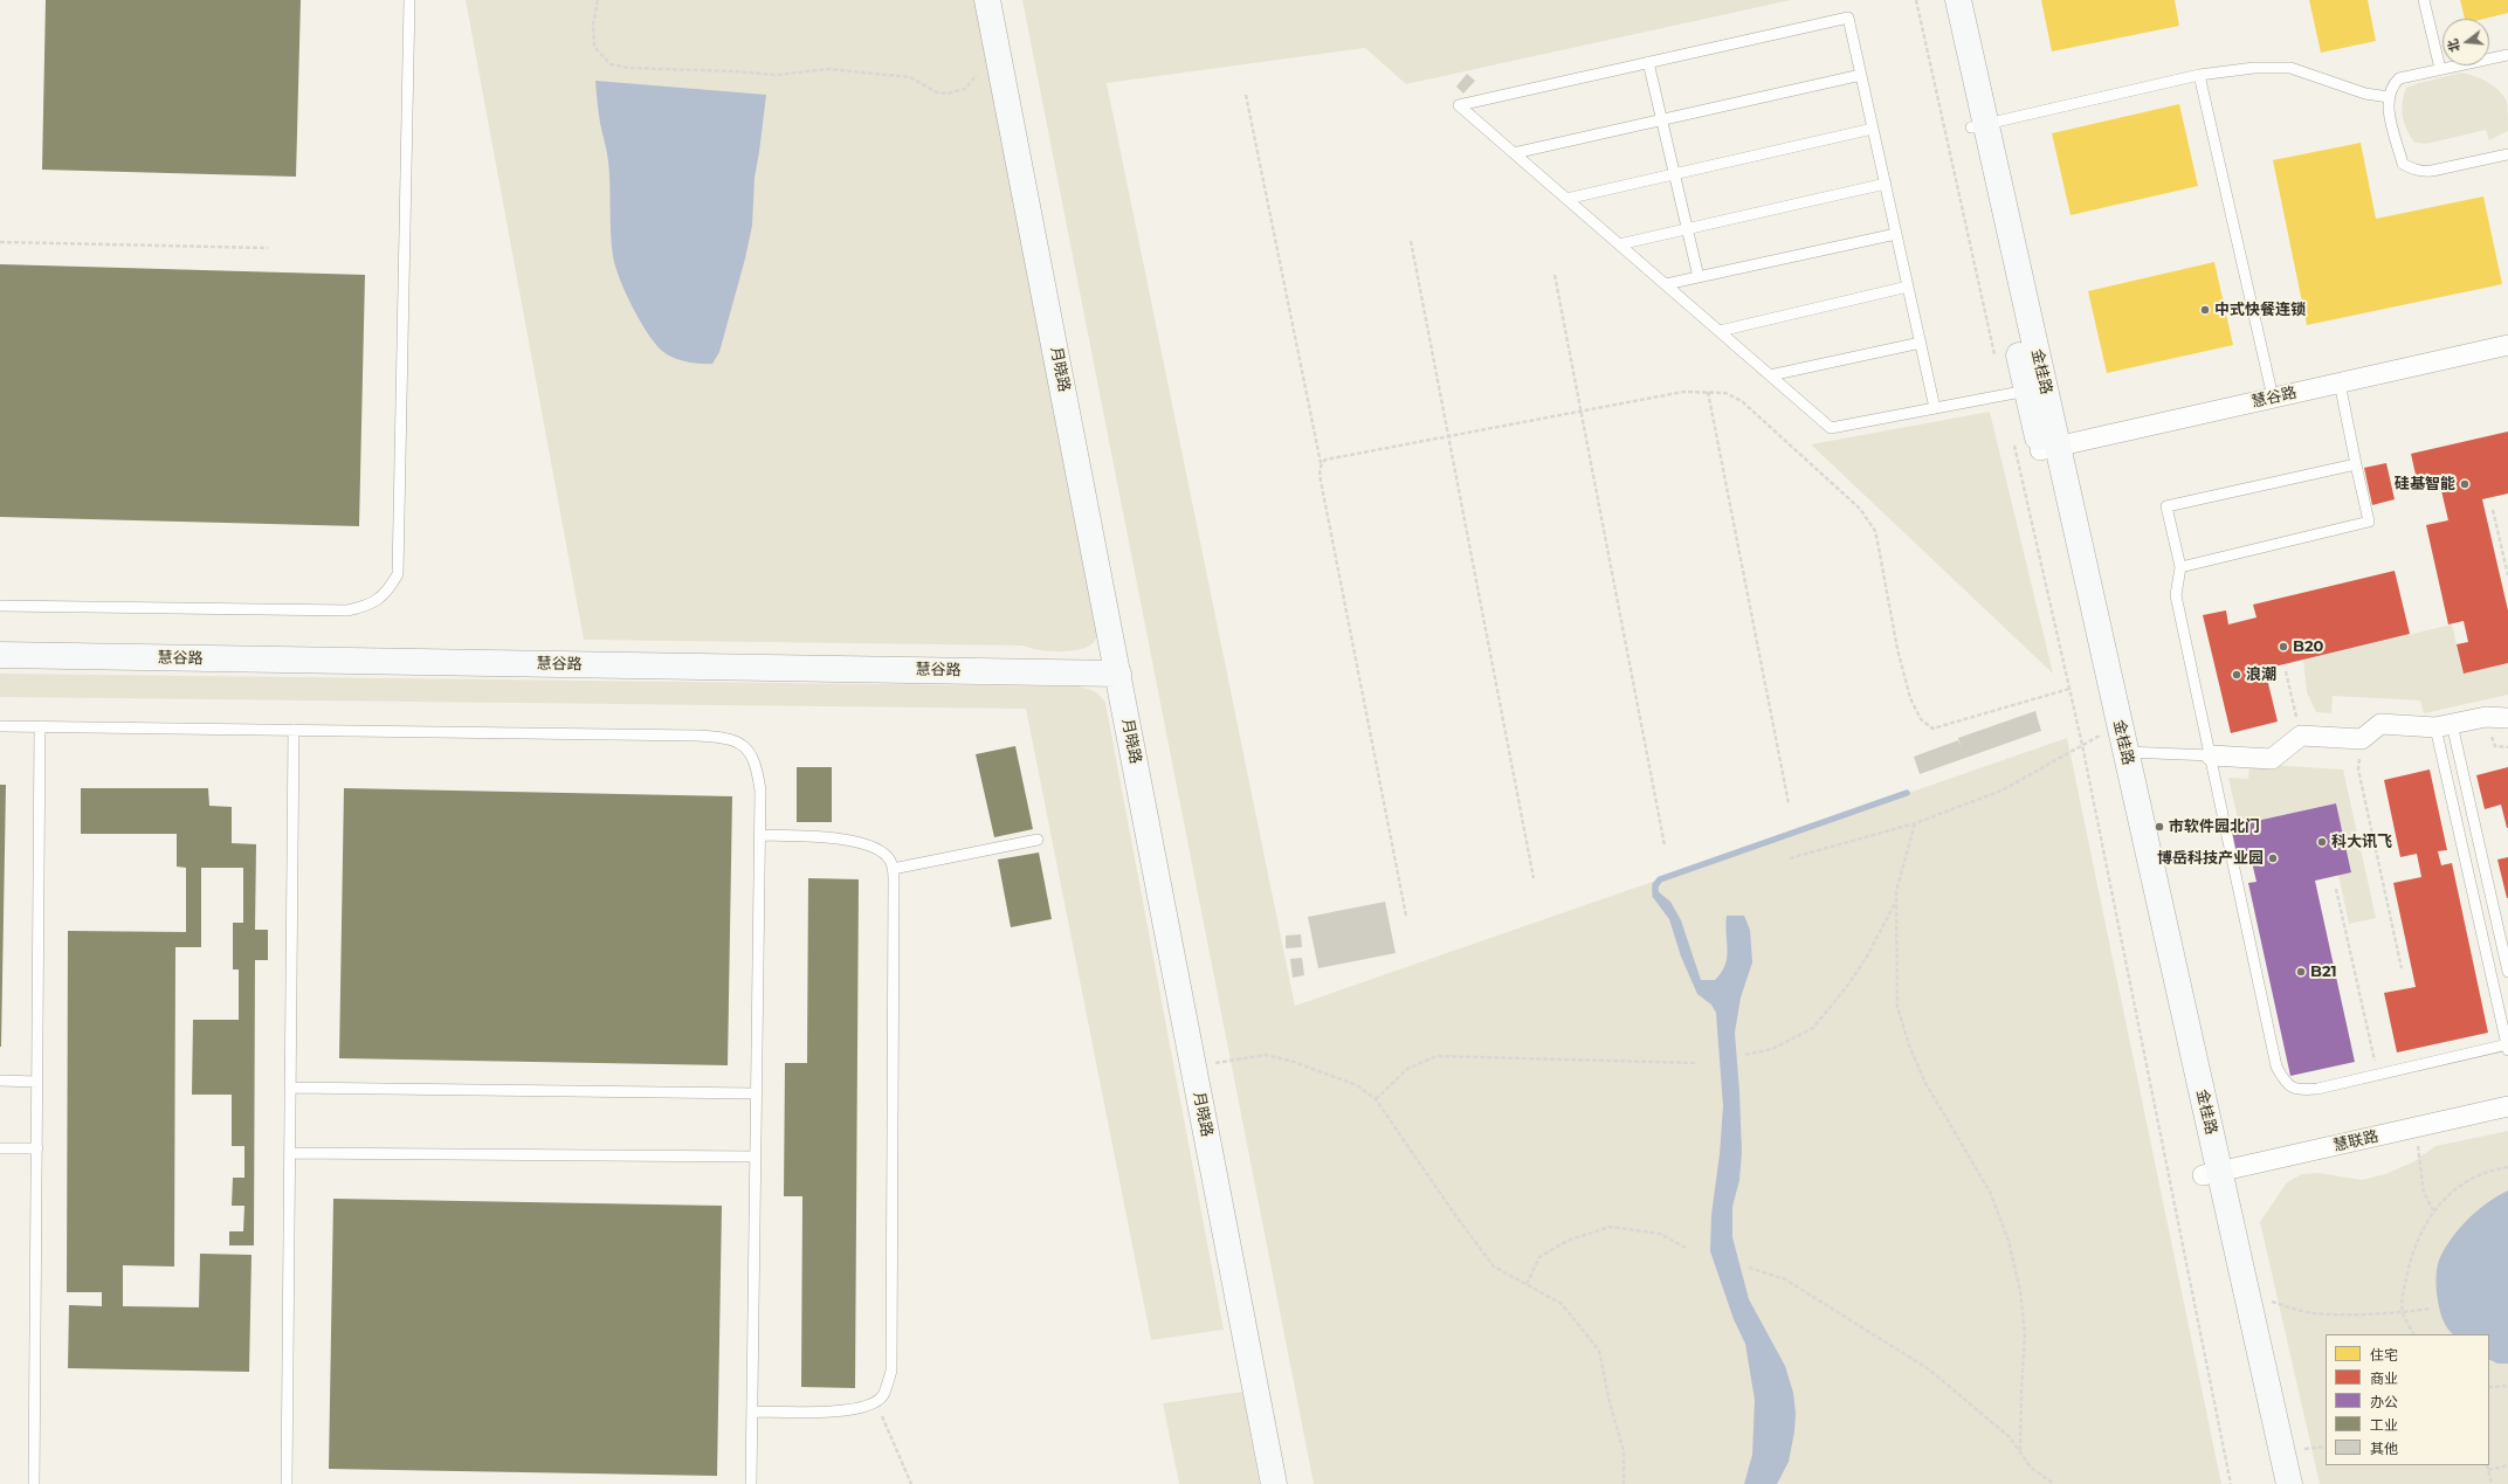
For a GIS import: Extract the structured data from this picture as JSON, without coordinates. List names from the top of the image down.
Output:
{
  "streets": {
    "street": [
      "月晓路",
      "金桂路",
      "慧谷路",
      "慧联路"
    ]
  },
  "crossings": [
    ["月晓路", "慧谷路"],
    ["金桂路", "慧谷路"],
    ["金桂路", "慧联路"]
  ],
  "places": [
    "中式快餐连锁",
    "硅基智能",
    "B20",
    "浪潮",
    "市软件园北门",
    "科大讯飞",
    "博岳科技产业园",
    "B21"
  ],
  "legend": [
    "住宅",
    "商业",
    "办公",
    "工业",
    "其他"
  ],
  "north": "left"
}
